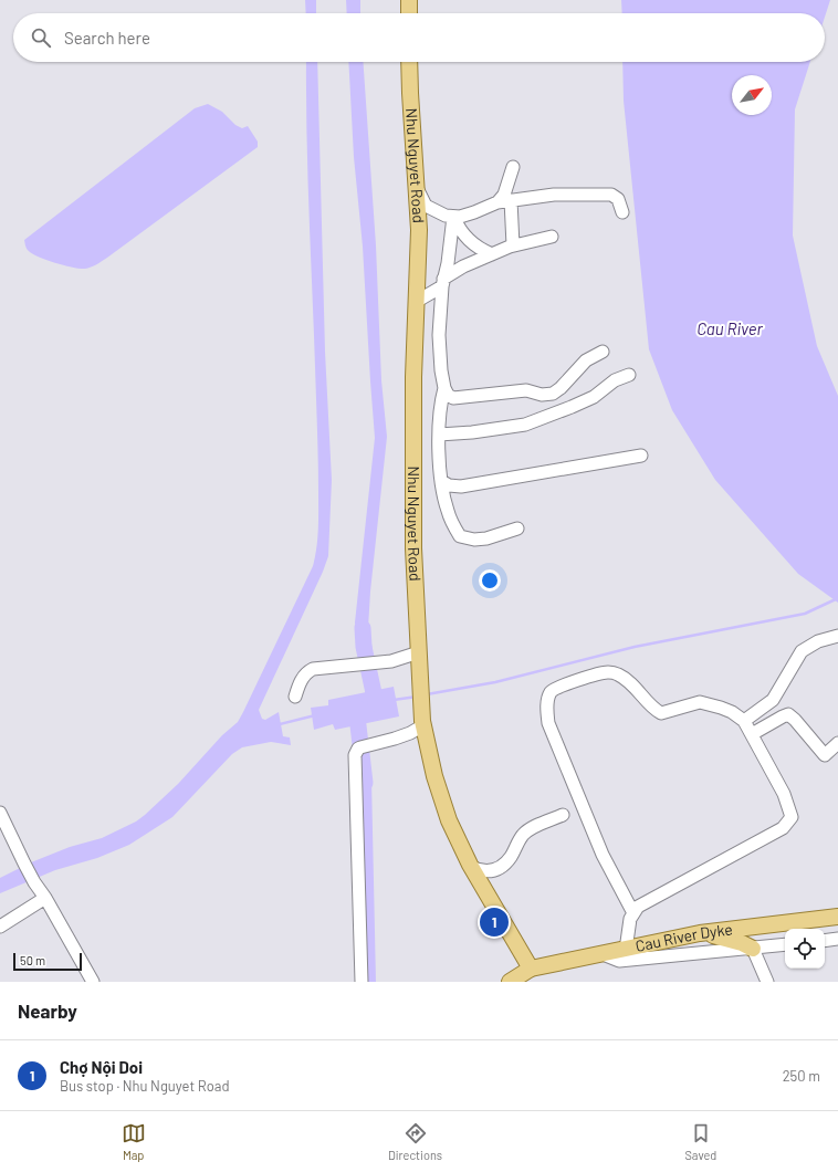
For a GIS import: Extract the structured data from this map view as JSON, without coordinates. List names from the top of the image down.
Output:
{
  "streets": {
    "main road": ["Nhu Nguyet Road", "Cau River Dyke"]
  },
  "crossings": [
    ["Nhu Nguyet Road", "Cau River Dyke"]
  ],
  "water": ["Cau River"],
  "scale_bar": "50 m",
  "north": "top right",
  "page": {
    "search": "Search here",
    "pins": "1",
    "scale": "50 m",
    "heading": "Nearby",
    "list": [
      {
        "mark": "1",
        "name": "Chợ Nội Doi",
        "note": "Bus stop · Nhu Nguyet Road",
        "value": "250 m"
      }
    ],
    "nav": ["Map", "Directions", "Saved"]
  }
}
